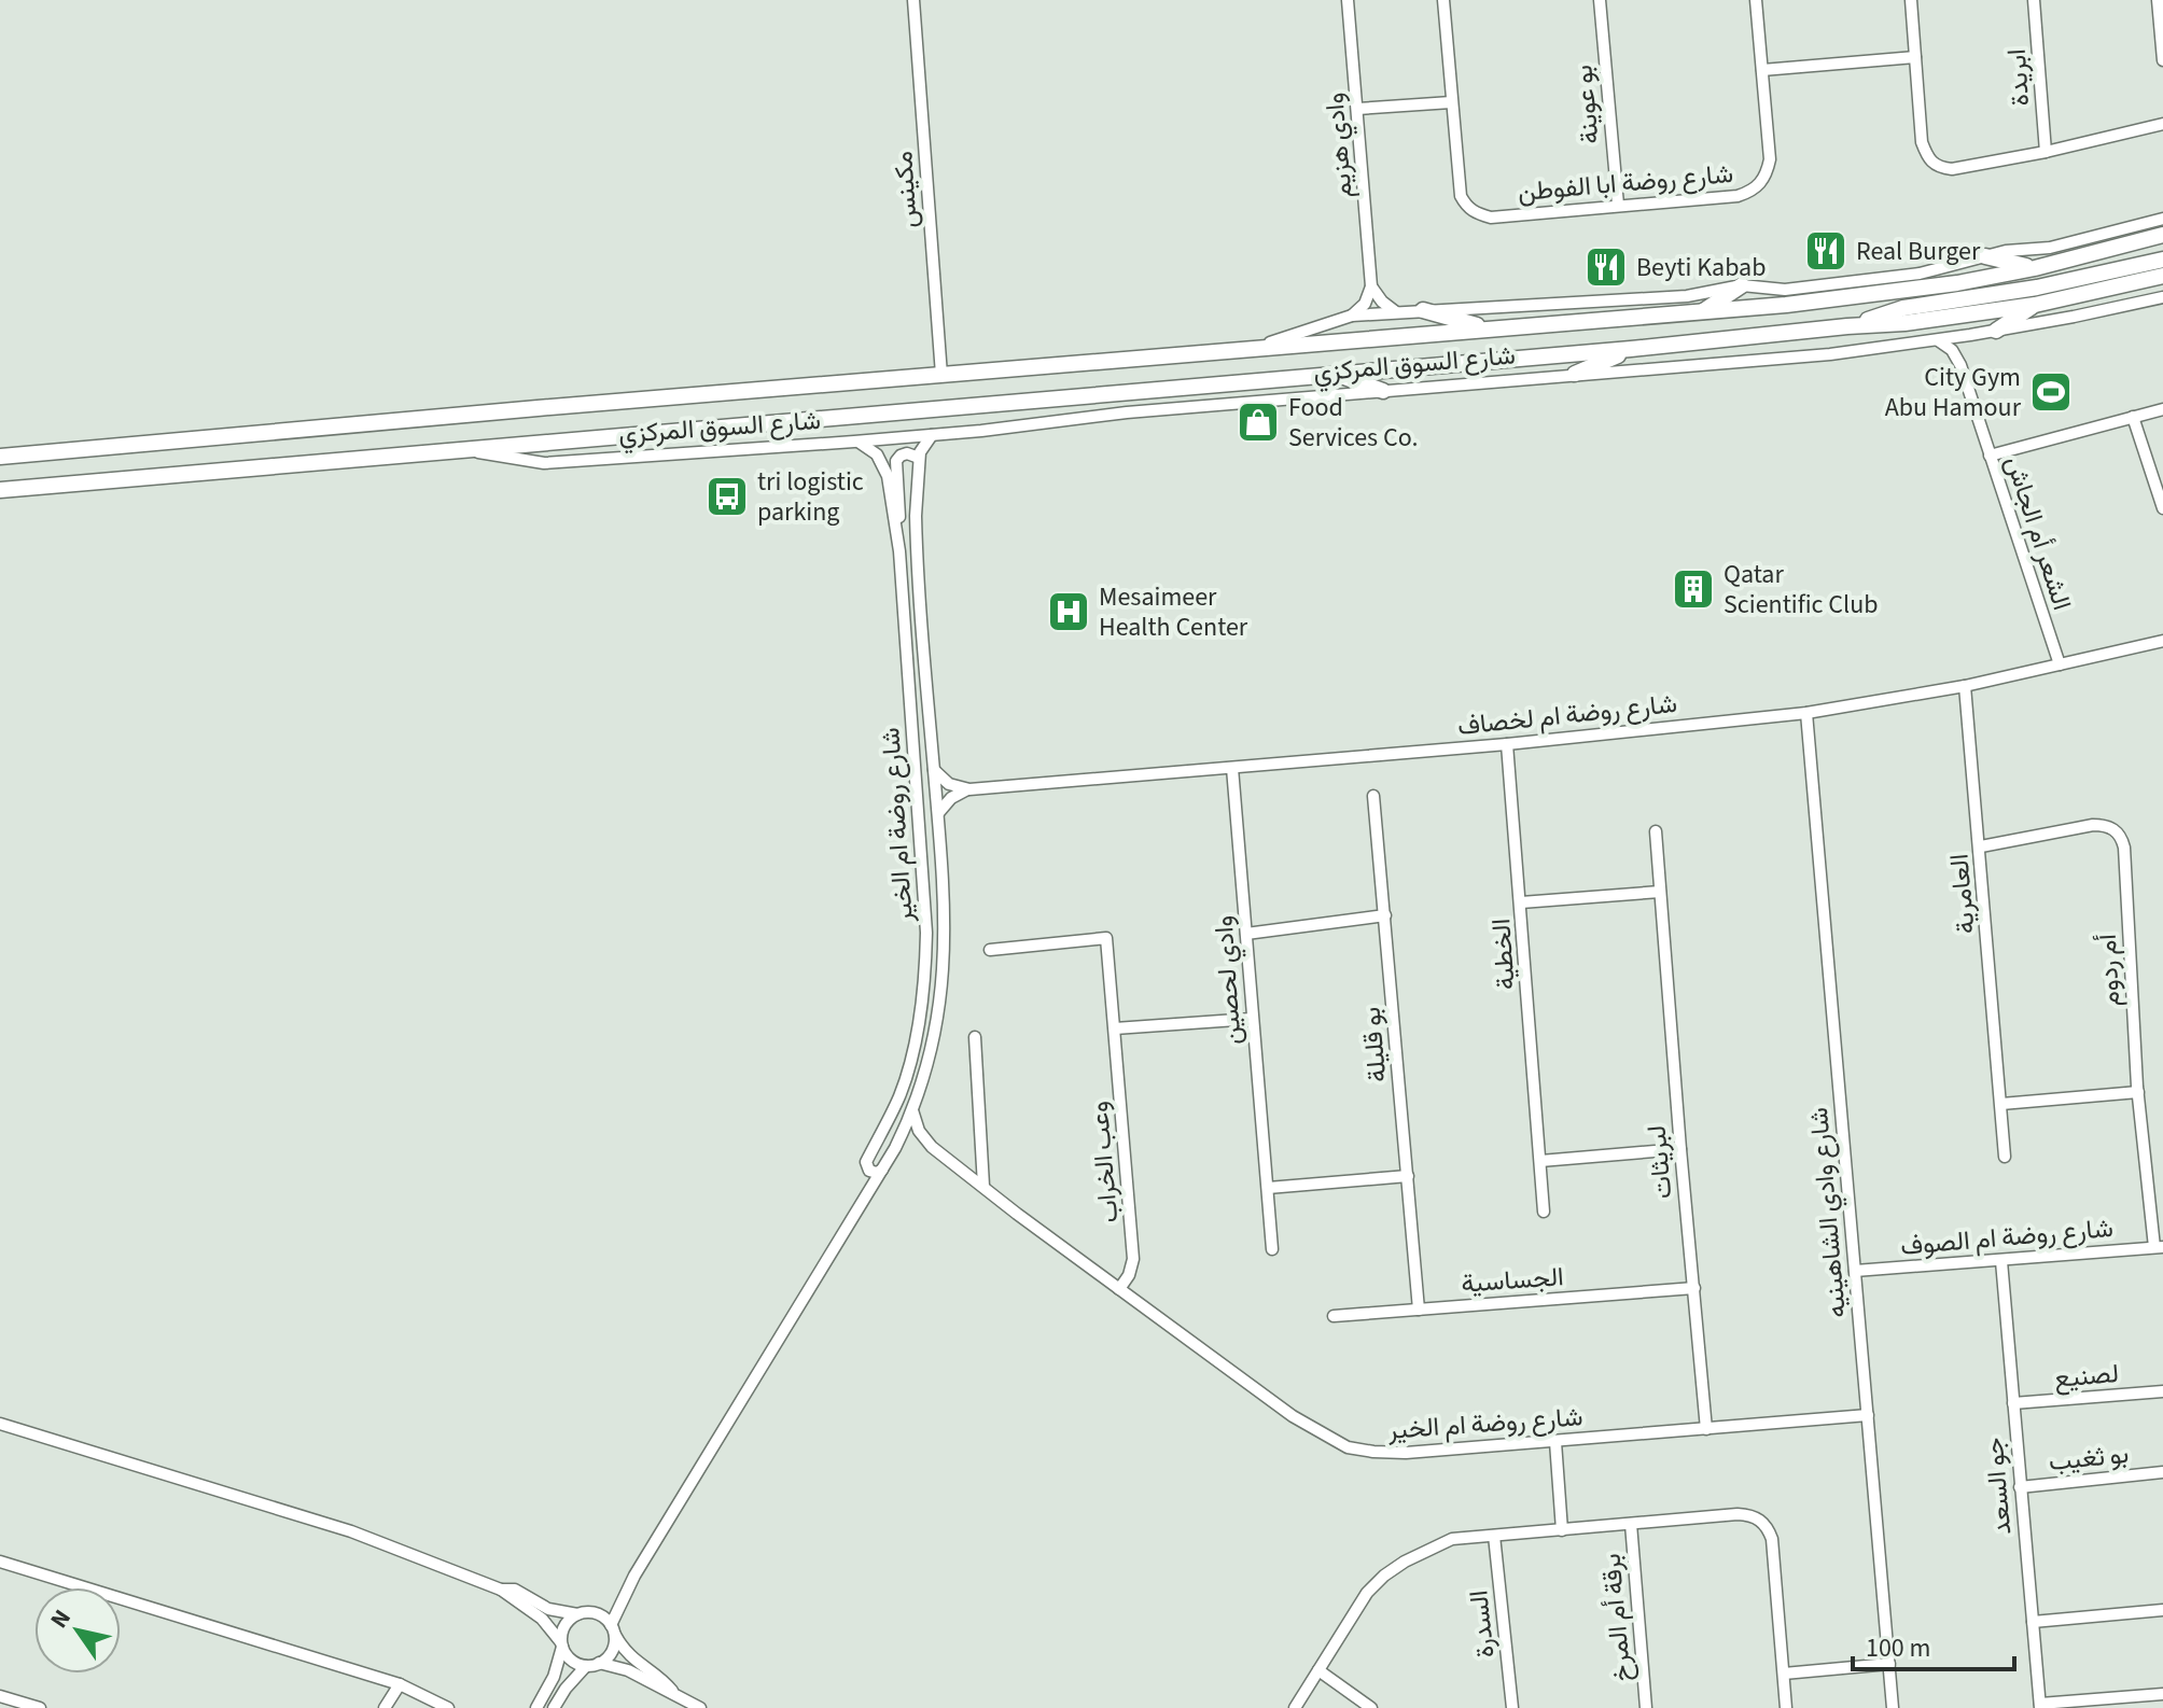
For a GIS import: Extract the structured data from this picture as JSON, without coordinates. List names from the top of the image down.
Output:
{
  "streets": {
    "main road": ["شارع السوق المركزي"],
    "street": [
      "ابريدة",
      "بو عوينة",
      "وادي هزيم",
      "شارع روضة ابا الفوطن",
      "مكينس",
      "الشعر أم الجاش",
      "شارع روضة ام لخصاف",
      "شارع روضة ام الخير",
      "العامرية",
      "الخطية",
      "أم ردوم",
      "وادي لحصين",
      "بو قليلة",
      "وعب الخراب",
      "لبريثات",
      "شارع وادي الشاهينيه",
      "شارع روضة ام الصوف",
      "الجساسية",
      "لصنيع",
      "بو ثغيب",
      "جو السعد",
      "برقة أم المرخ",
      "السدرة"
    ]
  },
  "crossings": [
    ["بو عوينة", "شارع روضة ابا الفوطن"],
    ["مكينس", "شارع السوق المركزي"],
    ["شارع السوق المركزي", "الشعر أم الجاش"],
    ["شارع السوق المركزي", "شارع روضة ام الخير"],
    ["الشعر أم الجاش", "شارع روضة ام لخصاف"],
    ["شارع روضة ام لخصاف", "العامرية"],
    ["شارع روضة ام لخصاف", "الخطية"],
    ["شارع روضة ام لخصاف", "وادي لحصين"],
    ["شارع روضة ام لخصاف", "شارع وادي الشاهينيه"],
    ["شارع روضة ام الخير", "وعب الخراب"],
    ["شارع روضة ام الخير", "لبريثات"],
    ["شارع روضة ام الخير", "شارع وادي الشاهينيه"],
    ["العامرية", "أم ردوم"],
    ["أم ردوم", "شارع روضة ام الصوف"],
    ["بو قليلة", "الجساسية"],
    ["لبريثات", "الجساسية"],
    ["شارع وادي الشاهينيه", "شارع روضة ام الصوف"],
    ["شارع روضة ام الصوف", "جو السعد"],
    ["لصنيع", "جو السعد"],
    ["بو ثغيب", "جو السعد"]
  ],
  "places": {
    "restaurant": ["Real Burger", "Beyti Kabab"],
    "sports": ["City Gym Abu Hamour"],
    "shop": ["Food Services Co."],
    "bus stop": ["tri logistic parking"],
    "building": ["Qatar Scientific Club"],
    "hospital": ["Mesaimeer Health Center"]
  },
  "scale_bar": "100 m",
  "north": "top left"
}
